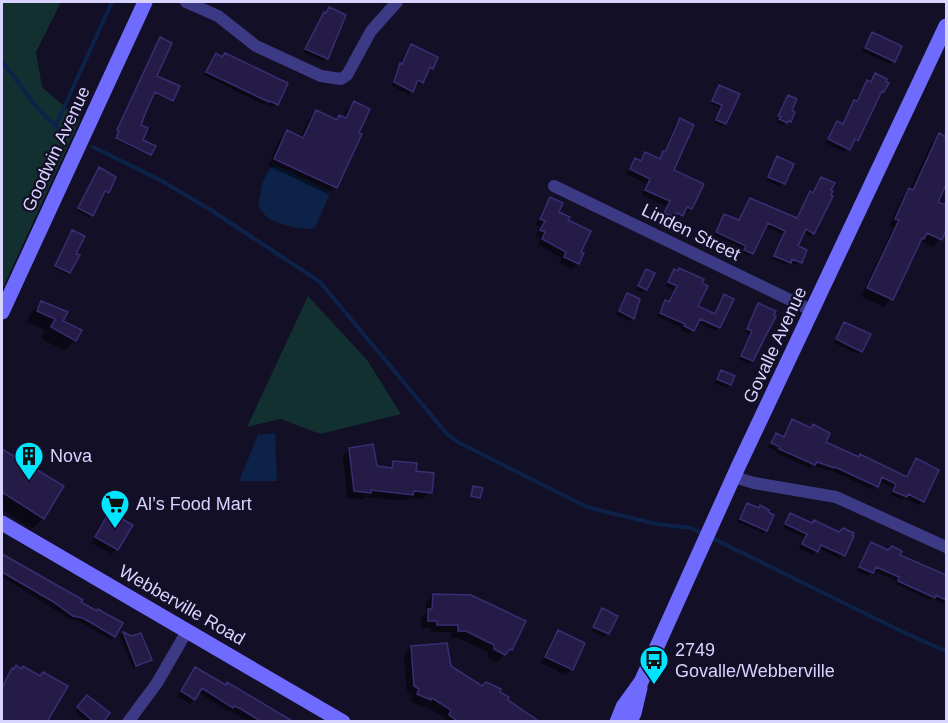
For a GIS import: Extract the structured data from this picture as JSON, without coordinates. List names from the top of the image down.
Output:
{
  "streets": {
    "street": [
      "Goodwin Avenue",
      "Linden Street",
      "Govalle Avenue",
      "Webberville Road"
    ]
  },
  "crossings": [
    ["Linden Street", "Govalle Avenue"]
  ],
  "places": {
    "building": ["Nova"],
    "supermarket": ["Al’s Food Mart"],
    "bus stop": ["2749 Govalle/Webberville"]
  }
}
